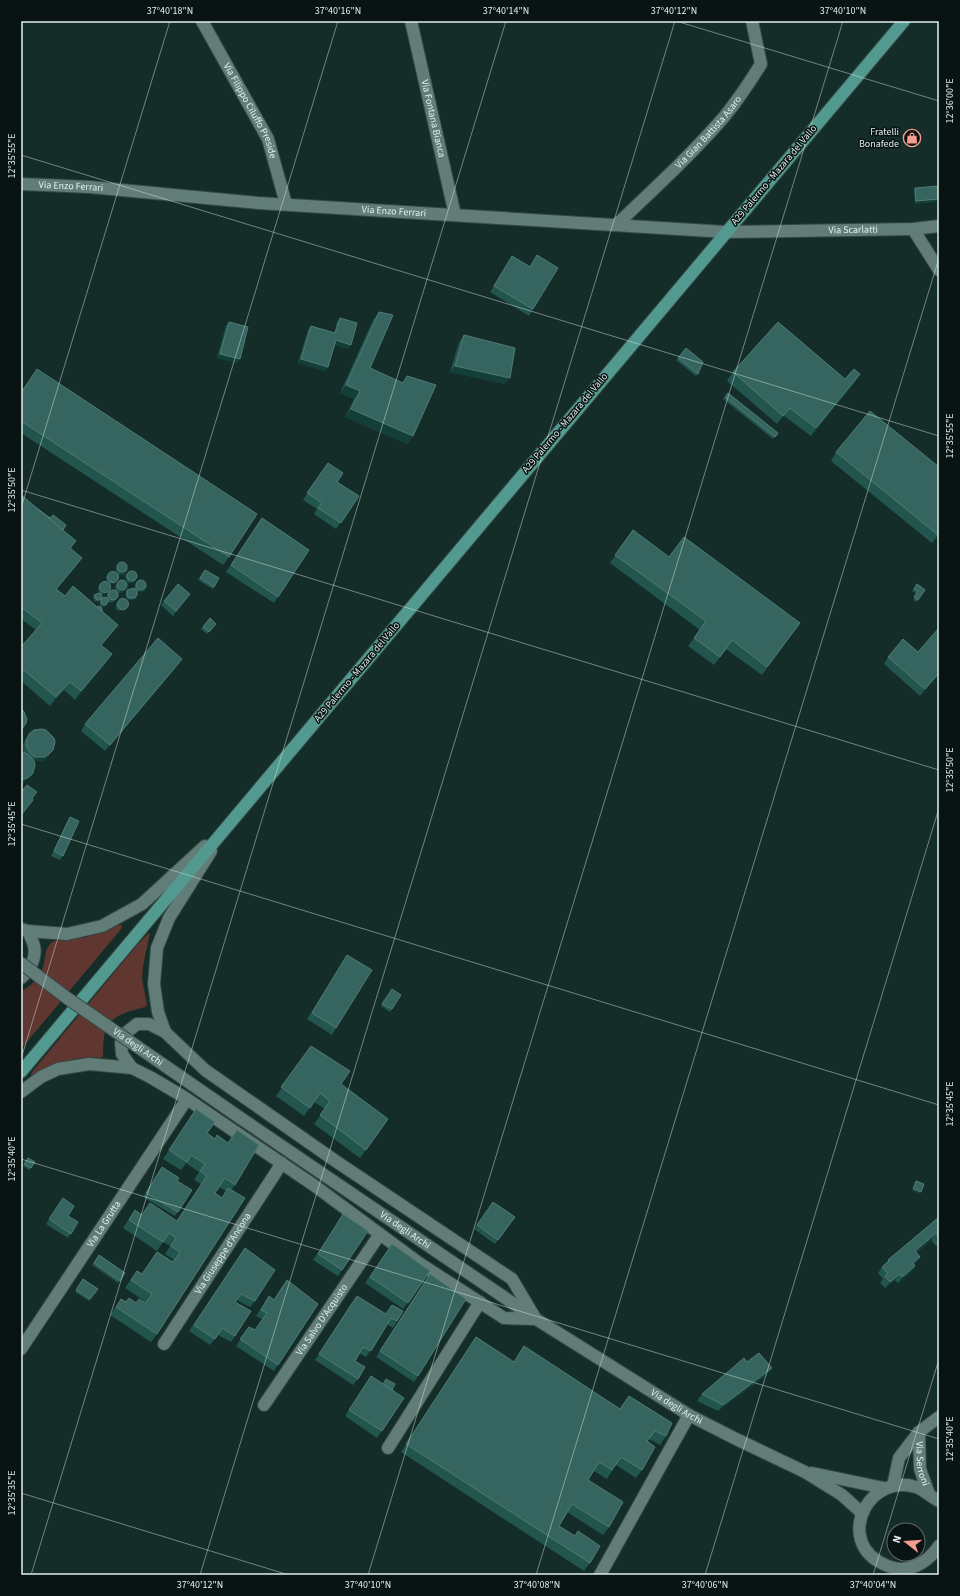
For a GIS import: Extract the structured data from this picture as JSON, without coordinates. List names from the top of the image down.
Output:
{
  "streets": {
    "main road": ["A29 Palermo - Mazara del Vallo"],
    "street": [
      "Via Filippo Ciluffo Preside",
      "Via Fontana Bianca",
      "Via Gian Battista Asaro",
      "Via Enzo Ferrari",
      "Via Scarlatti",
      "Via degli Archi",
      "Via La Grutta",
      "Via Giuseppe d'Ancona",
      "Via Salvo D'Acquisto",
      "Via Serroni"
    ]
  },
  "crossings": [
    ["Via Filippo Ciluffo Preside", "Via Enzo Ferrari"],
    ["Via Fontana Bianca", "Via Enzo Ferrari"],
    ["Via Gian Battista Asaro", "Via Enzo Ferrari"],
    ["A29 Palermo - Mazara del Vallo", "Via Enzo Ferrari"],
    ["Via Enzo Ferrari", "Via Scarlatti"],
    ["Via degli Archi", "Via Serroni"]
  ],
  "places": {
    "shop": ["Fratelli Bonafede"]
  },
  "north": "left",
  "coordinates": [
    "37°40'18\"N",
    "37°40'16\"N",
    "37°40'14\"N",
    "37°40'12\"N",
    "37°40'10\"N",
    "12°36'00\"E",
    "12°35'55\"E",
    "12°35'50\"E",
    "12°35'45\"E",
    "12°35'40\"E",
    "12°35'35\"E",
    "37°40'08\"N",
    "37°40'06\"N",
    "37°40'04\"N"
  ]
}
